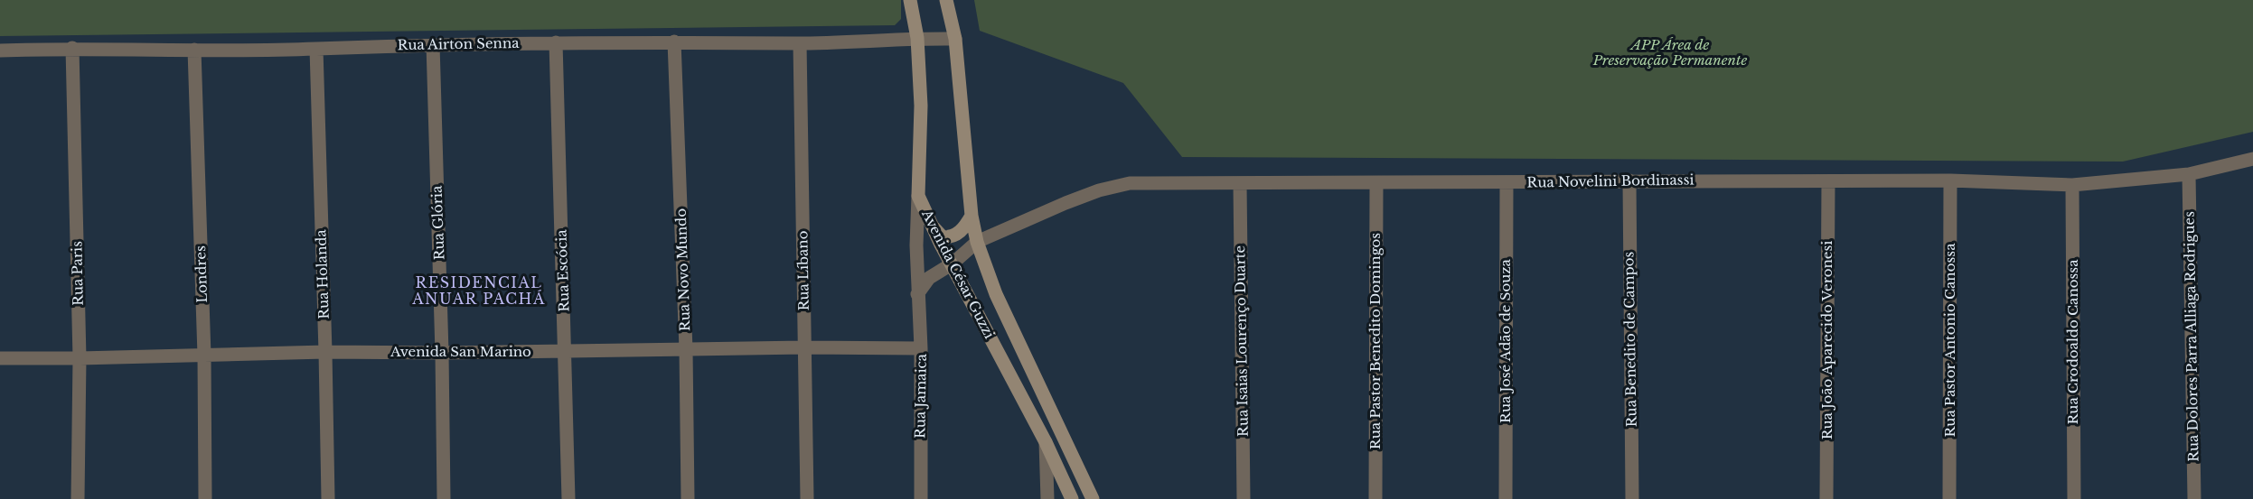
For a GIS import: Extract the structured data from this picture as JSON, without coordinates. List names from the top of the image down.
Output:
{
  "streets": {
    "street": [
      "Rua Airton Senna",
      "Rua Novelini Bordinassi",
      "Rua Glória",
      "Rua Novo Mundo",
      "Rua Escócia",
      "Rua Líbano",
      "Rua Paris",
      "Londres",
      "Rua Holanda",
      "Avenida César Guzzi",
      "Rua Dolores Parra Alliaga Rodrigues",
      "Rua Benedito de Campos",
      "Rua João Aparecido Veronesi",
      "Rua Pastor Antonio Canossa",
      "Rua Isaias Lourenço Duarte",
      "Rua Pastor Benedito Domingos",
      "Rua José Adão de Souza",
      "Rua Crodoaldo Canossa",
      "Avenida San Marino",
      "Rua Jamaica"
    ]
  },
  "crossings": [
    ["Rua Airton Senna", "Rua Glória"],
    ["Rua Airton Senna", "Rua Novo Mundo"],
    ["Rua Airton Senna", "Rua Escócia"],
    ["Rua Airton Senna", "Rua Líbano"],
    ["Rua Airton Senna", "Rua Paris"],
    ["Rua Airton Senna", "Londres"],
    ["Rua Airton Senna", "Rua Holanda"],
    ["Rua Airton Senna", "Avenida César Guzzi"],
    ["Rua Novelini Bordinassi", "Avenida César Guzzi"],
    ["Rua Novelini Bordinassi", "Rua Dolores Parra Alliaga Rodrigues"],
    ["Rua Novelini Bordinassi", "Rua Benedito de Campos"],
    ["Rua Novelini Bordinassi", "Rua João Aparecido Veronesi"],
    ["Rua Novelini Bordinassi", "Rua Pastor Antonio Canossa"],
    ["Rua Novelini Bordinassi", "Rua Isaias Lourenço Duarte"],
    ["Rua Novelini Bordinassi", "Rua Pastor Benedito Domingos"],
    ["Rua Novelini Bordinassi", "Rua José Adão de Souza"],
    ["Rua Novelini Bordinassi", "Rua Crodoaldo Canossa"],
    ["Rua Glória", "Avenida San Marino"],
    ["Rua Novo Mundo", "Avenida San Marino"],
    ["Rua Escócia", "Avenida San Marino"],
    ["Rua Líbano", "Avenida San Marino"],
    ["Rua Paris", "Avenida San Marino"],
    ["Londres", "Avenida San Marino"],
    ["Rua Holanda", "Avenida San Marino"],
    ["Avenida César Guzzi", "Rua Jamaica"],
    ["Avenida San Marino", "Rua Jamaica"]
  ],
  "districts": ["RESIDENCIAL ANUAR PACHÁ"],
  "parks": ["APP Área de Preservação Permanente"]
}
